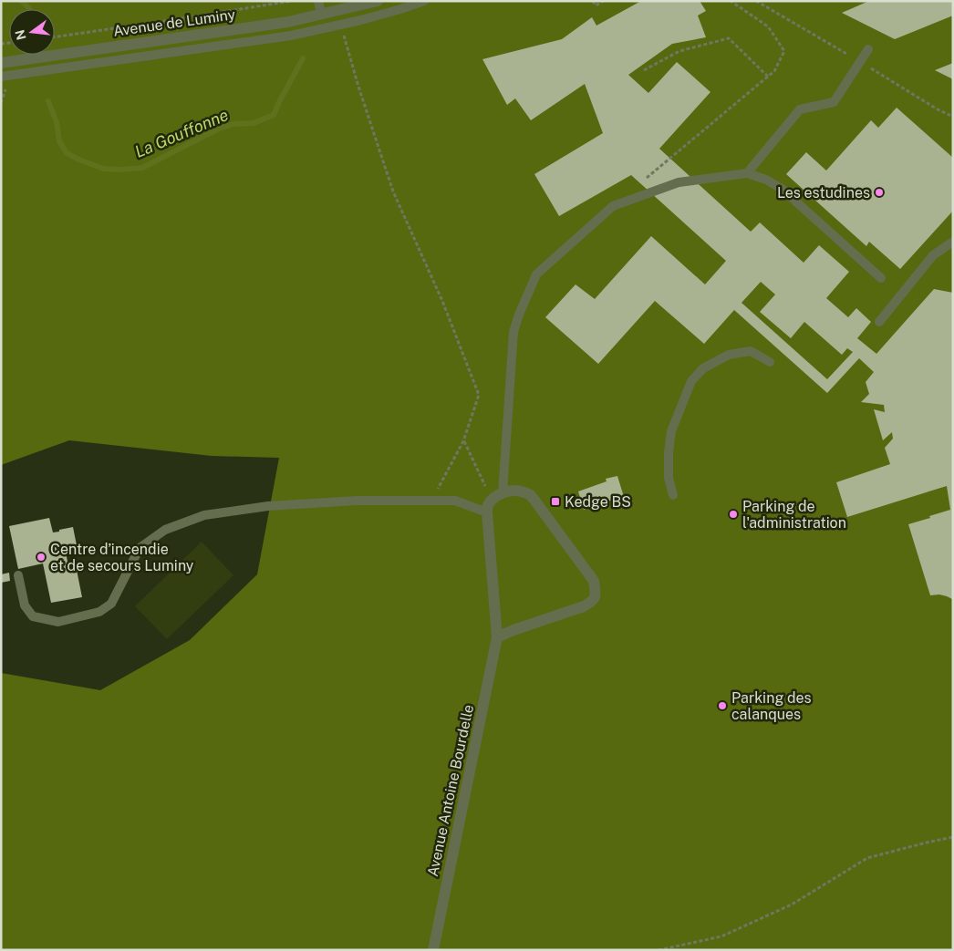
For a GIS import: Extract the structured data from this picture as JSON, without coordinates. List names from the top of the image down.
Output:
{
  "streets": {
    "street": ["Avenue de Luminy", "Avenue Antoine Bourdelle"]
  },
  "water": ["La Gouffonne"],
  "places": {
    "other": [
      "Les estudines",
      "Parking de l'administration",
      "Centre d’incendie et de secours Luminy",
      "Parking des calanques"
    ],
    "transit": ["Kedge BS"]
  },
  "north": "left"
}
